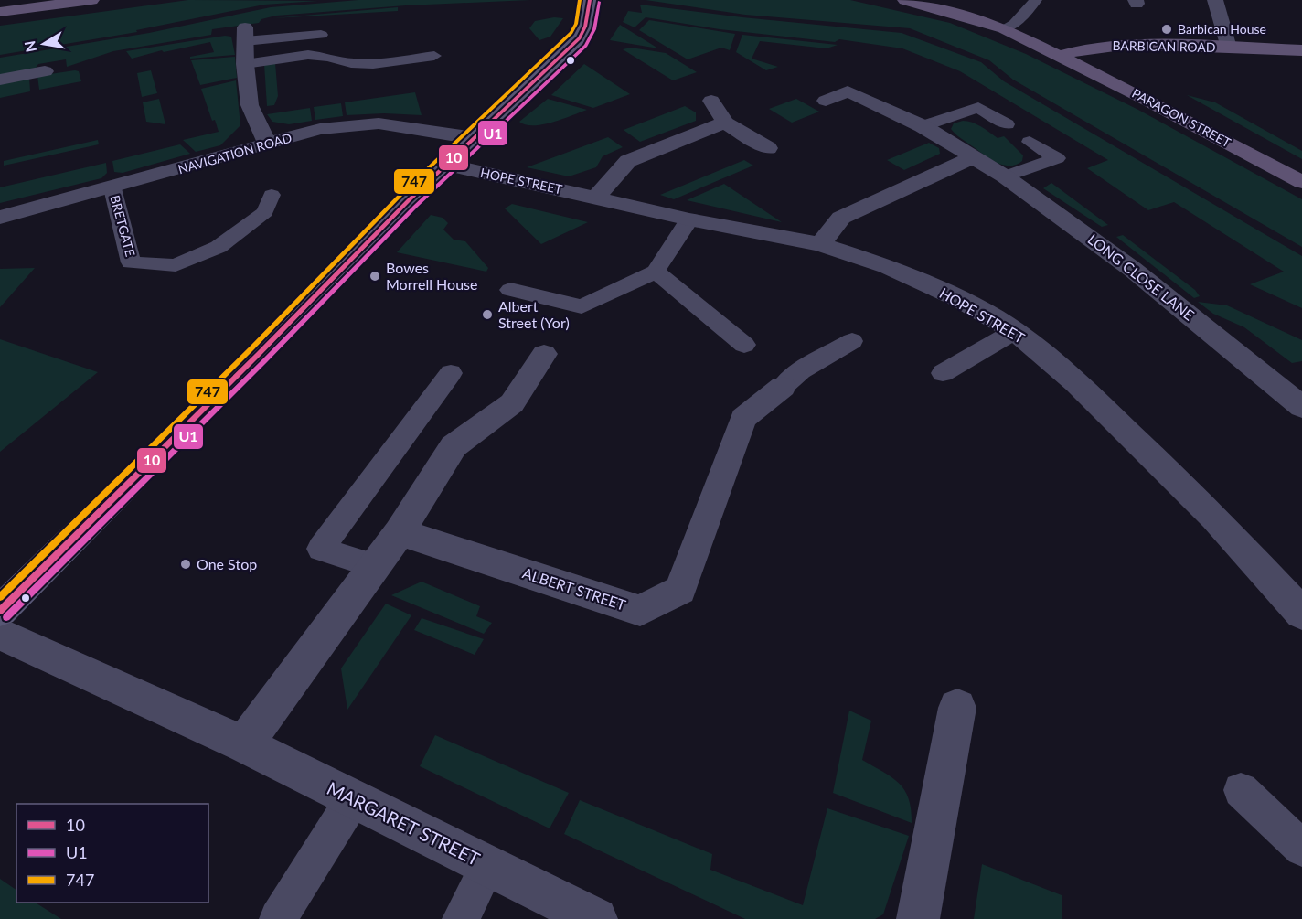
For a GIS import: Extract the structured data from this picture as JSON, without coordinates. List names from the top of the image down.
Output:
{
  "streets": {
    "main road": ["BARBICAN ROAD", "PARAGON STREET"],
    "street": [
      "NAVIGATION ROAD",
      "HOPE STREET",
      "LONG CLOSE LANE",
      "ALBERT STREET",
      "MARGARET STREET"
    ],
    "lane": ["BRETGATE"]
  },
  "crossings": [
    ["BARBICAN ROAD", "PARAGON STREET"],
    ["NAVIGATION ROAD", "BRETGATE"]
  ],
  "places": [
    "Barbican House",
    "Bowes Morrell House",
    "Albert Street (Yor)",
    "One Stop"
  ],
  "lines": ["transit line 10", "transit line 747", "transit line U1"],
  "legend": ["10", "U1", "747"],
  "north": "left"
}
